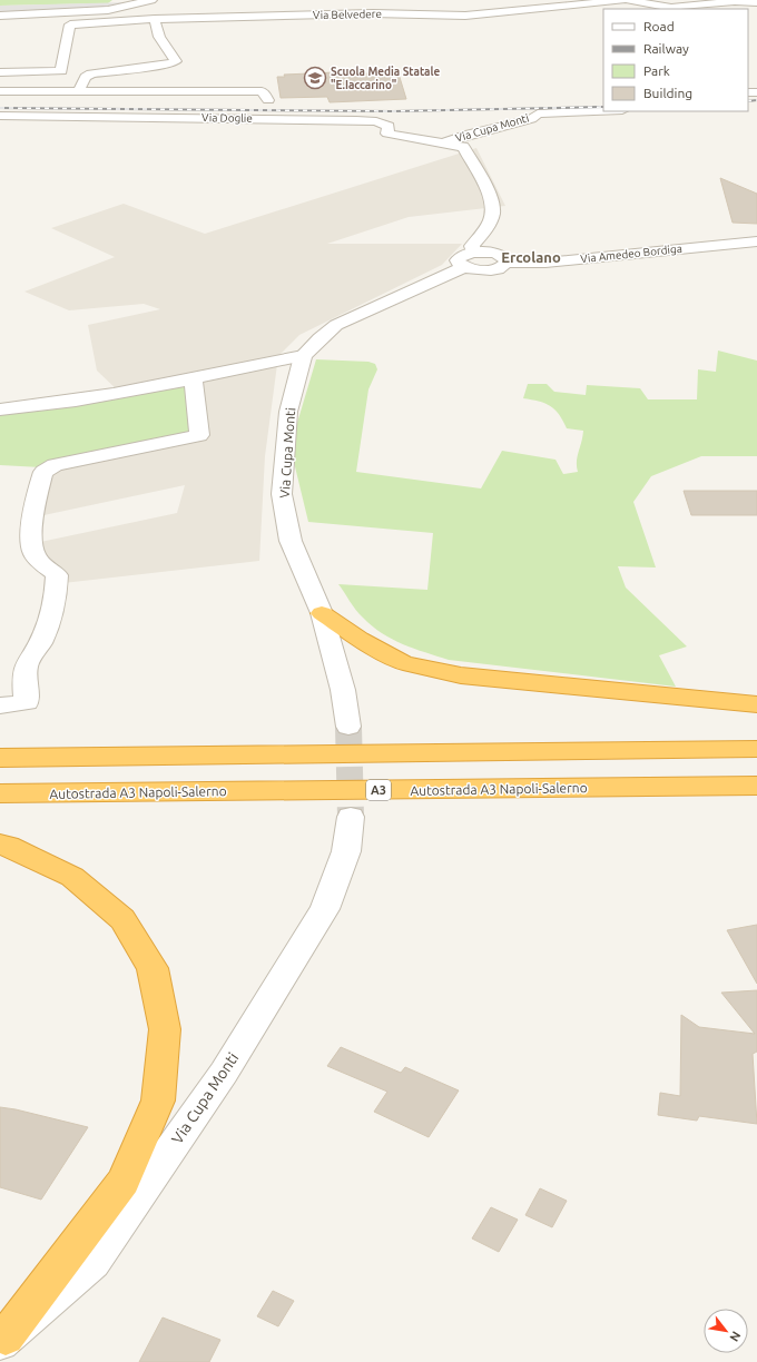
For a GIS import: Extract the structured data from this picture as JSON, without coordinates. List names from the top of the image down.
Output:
{
  "streets": {
    "highway": ["Autostrada A3 Napoli-Salerno", "A3"],
    "street": [
      "Via Belvedere",
      "Via Doglie",
      "Via Cupa Monti",
      "Via Amedeo Bordiga"
    ]
  },
  "crossings": [
    ["Via Doglie", "Via Cupa Monti"],
    ["Via Cupa Monti", "Via Amedeo Bordiga"]
  ],
  "districts": ["Ercolano"],
  "places": {
    "school or university": ["Scuola Media Statale \"E.Iaccarino\""]
  },
  "legend": [
    "Road",
    "Railway",
    "Park",
    "Building"
  ],
  "north": "bottom right"
}
